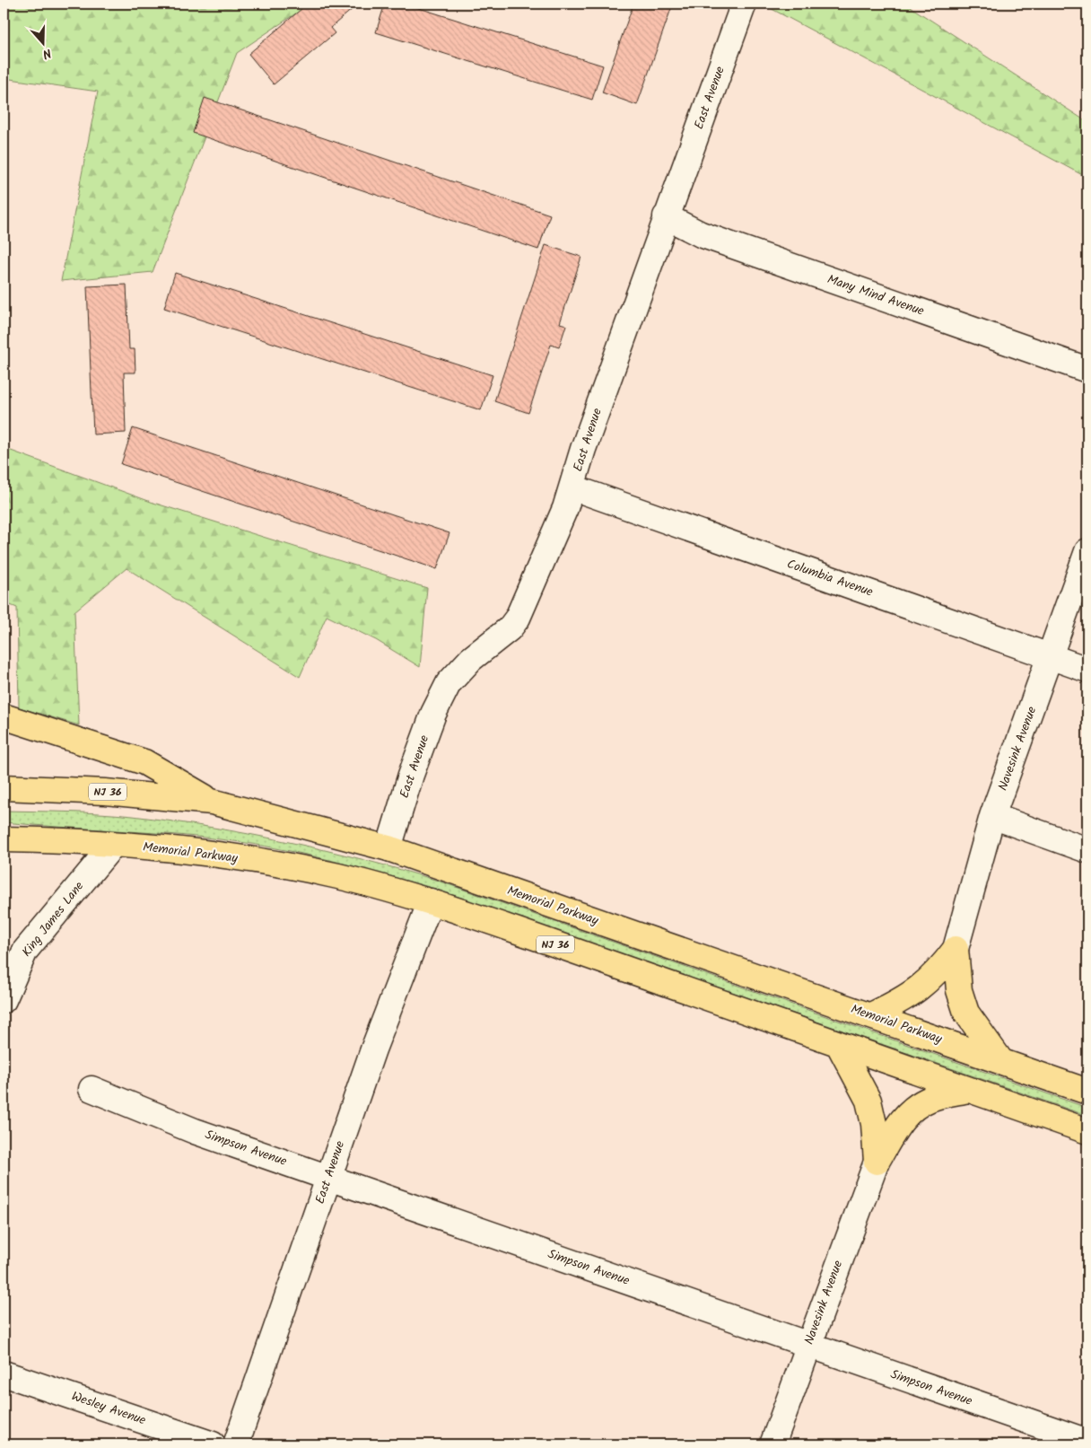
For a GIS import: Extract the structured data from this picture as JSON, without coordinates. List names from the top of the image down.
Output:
{
  "streets": {
    "highway": ["NJ 36", "Memorial Parkway"],
    "street": [
      "East Avenue",
      "Many Mind Avenue",
      "Columbia Avenue",
      "Navesink Avenue",
      "King James Lane",
      "Simpson Avenue",
      "Wesley Avenue"
    ]
  },
  "crossings": [
    ["East Avenue", "Many Mind Avenue"],
    ["East Avenue", "Columbia Avenue"],
    ["East Avenue", "Memorial Parkway"],
    ["East Avenue", "Simpson Avenue"],
    ["Columbia Avenue", "Navesink Avenue"],
    ["Navesink Avenue", "Simpson Avenue"],
    ["Memorial Parkway", "King James Lane"]
  ],
  "north": "bottom"
}
